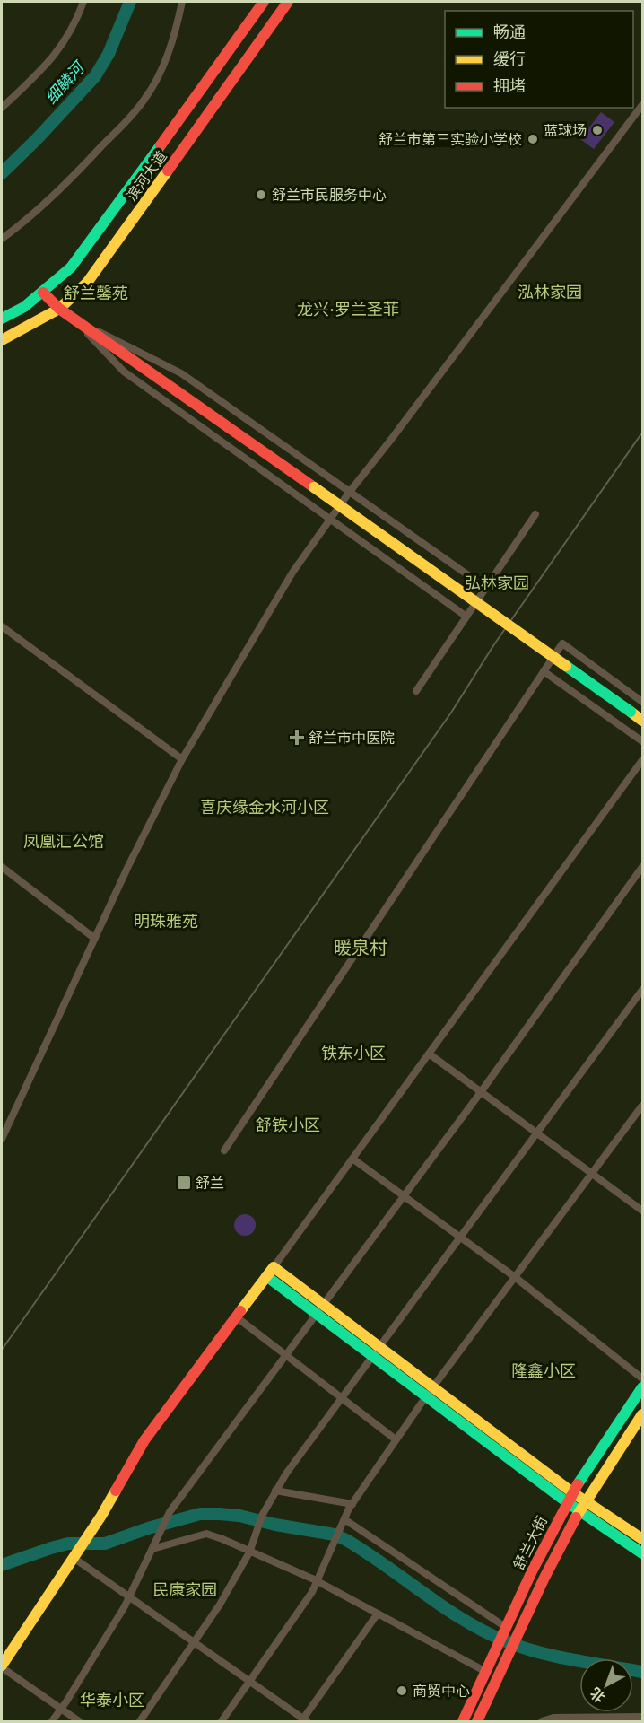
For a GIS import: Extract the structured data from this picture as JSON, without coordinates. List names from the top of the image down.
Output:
{
  "streets": {
    "main road": ["滨河大道", "舒兰大街"]
  },
  "districts": [
    "泓林家园",
    "舒兰馨苑",
    "龙兴·罗兰圣菲",
    "弘林家园",
    "喜庆缘金水河小区",
    "凤凰汇公馆",
    "明珠雅苑",
    "暖泉村",
    "铁东小区",
    "舒铁小区",
    "隆鑫小区",
    "民康家园",
    "华泰小区"
  ],
  "water": ["细鳞河"],
  "places": {
    "other": [
      "蓝球场",
      "舒兰市第三实验小学校",
      "舒兰市民服务中心",
      "商贸中心"
    ],
    "health": ["舒兰市中医院"],
    "transit": ["舒兰"]
  },
  "legend": ["畅通", "缓行", "拥堵"],
  "north": "bottom left"
}
